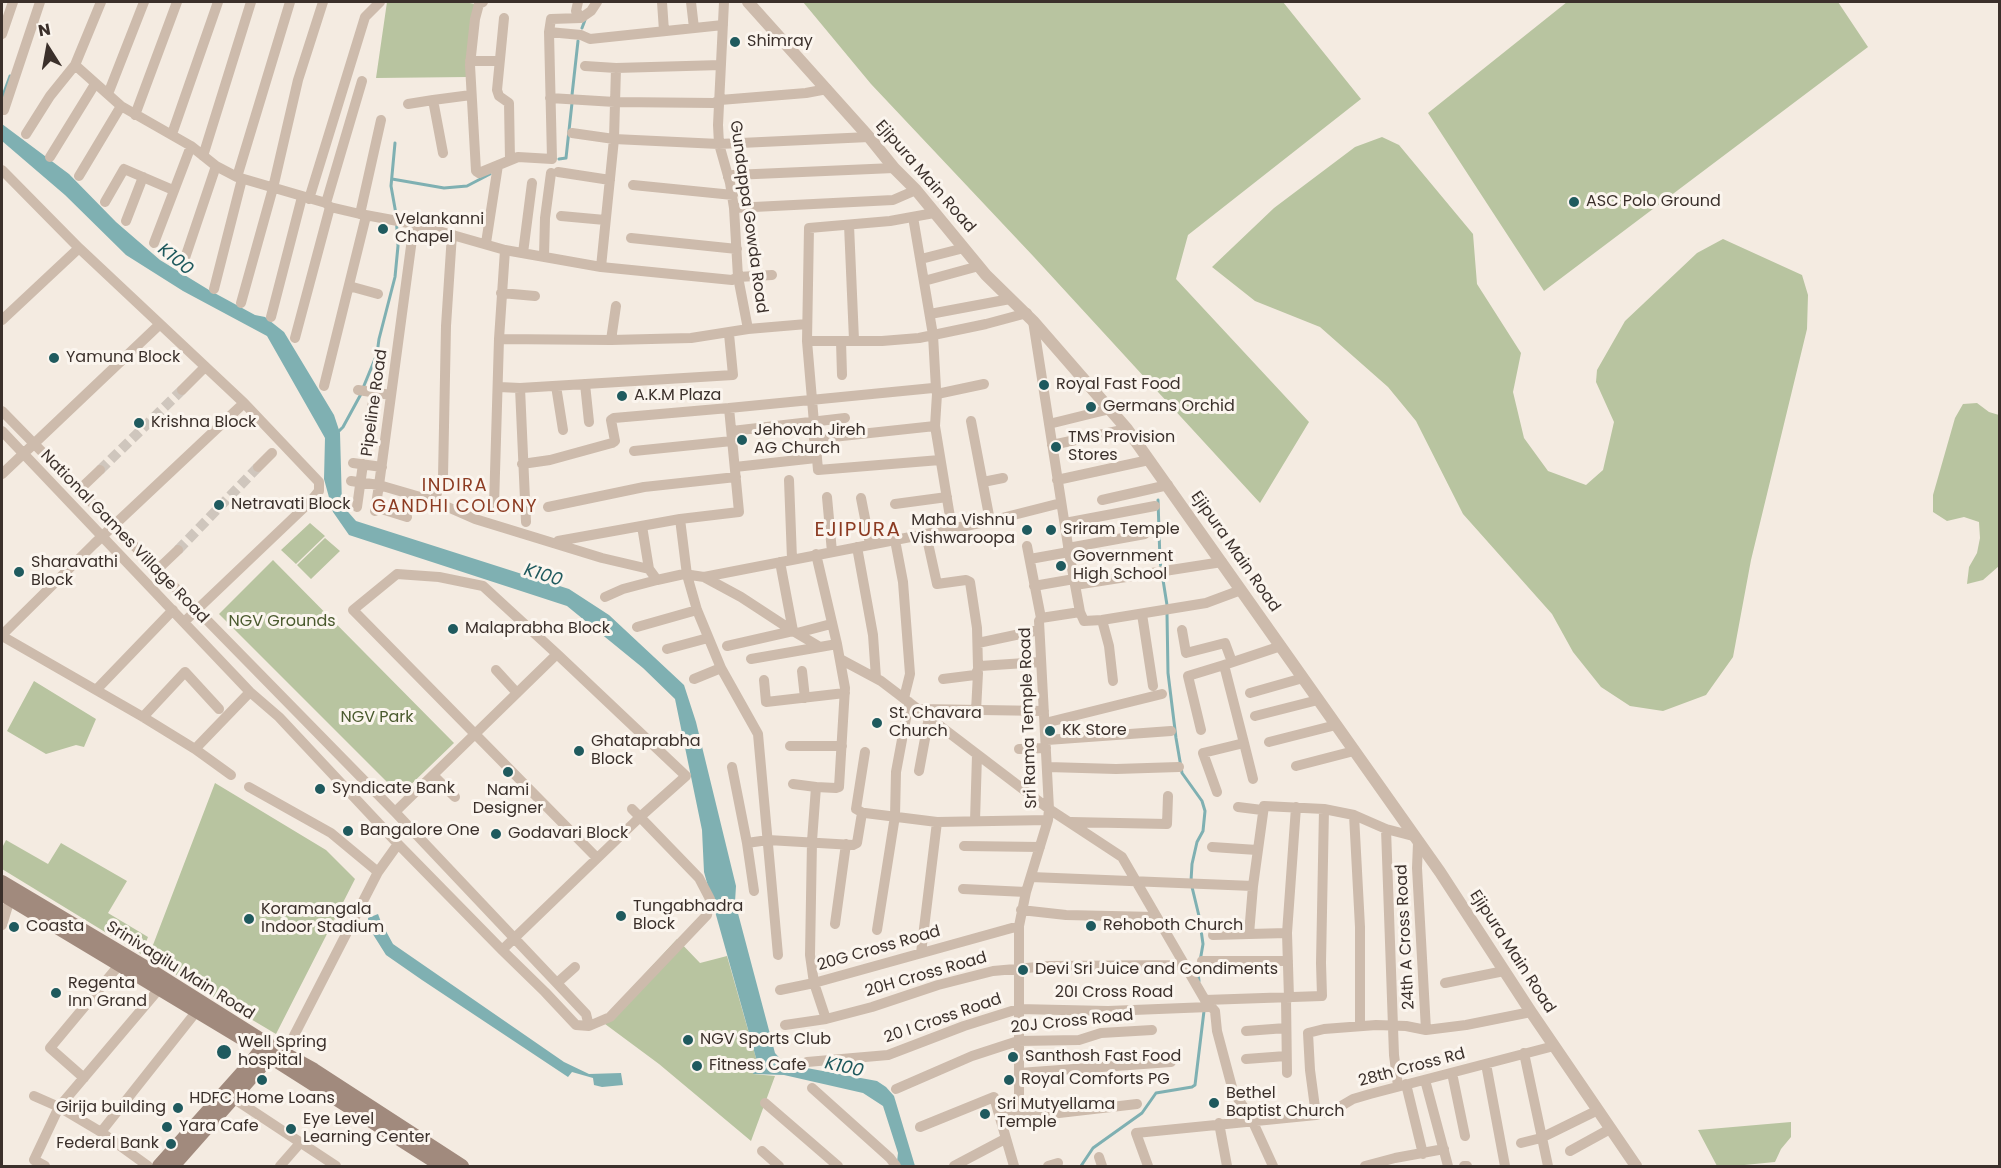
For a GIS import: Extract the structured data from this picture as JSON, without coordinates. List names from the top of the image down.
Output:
{
  "streets": {
    "main road": ["Srinivagilu Main Road"],
    "street": [
      "Ejipura Main Road",
      "Gundappa Gowda Road",
      "Pipeline Road",
      "National Games Village Road",
      "Sri Rama Temple Road",
      "24th A Cross Road",
      "20G Cross Road",
      "20H Cross Road",
      "20I Cross Road",
      "20 I Cross Road",
      "20J Cross Road",
      "28th Cross Rd"
    ]
  },
  "crossings": [
    ["Ejipura Main Road", "24th A Cross Road"],
    ["Ejipura Main Road", "28th Cross Rd"],
    ["Sri Rama Temple Road", "20G Cross Road"],
    ["Sri Rama Temple Road", "20H Cross Road"],
    ["Sri Rama Temple Road", "20I Cross Road"],
    ["Sri Rama Temple Road", "20 I Cross Road"],
    ["Sri Rama Temple Road", "20J Cross Road"],
    ["20I Cross Road", "20 I Cross Road"]
  ],
  "districts": ["INDIRA GANDHI COLONY", "EJIPURA"],
  "water": ["K100"],
  "parks": ["NGV Grounds", "NGV Park"],
  "places": [
    "Shimray",
    "ASC Polo Ground",
    "Velankanni Chapel",
    "Yamuna Block",
    "Royal Fast Food",
    "A.K.M Plaza",
    "Germans Orchid",
    "Krishna Block",
    "Jehovah Jireh AG Church",
    "TMS Provision Stores",
    "Netravati Block",
    "Maha Vishnu Vishwaroopa",
    "Sriram Temple",
    "Government High School",
    "Sharavathi Block",
    "Malaprabha Block",
    "St. Chavara Church",
    "KK Store",
    "Ghataprabha Block",
    "Nami Designer",
    "Syndicate Bank",
    "Bangalore One",
    "Godavari Block",
    "Tungabhadra Block",
    "Koramangala Indoor Stadium",
    "Rehoboth Church",
    "Coasta",
    "Devi Sri Juice and Condiments",
    "Regenta Inn Grand",
    "NGV Sports Club",
    "Well Spring hospital",
    "Santhosh Fast Food",
    "Fitness Cafe",
    "HDFC Home Loans",
    "Royal Comforts PG",
    "Bethel Baptist Church",
    "Girija building",
    "Sri Mutyellama Temple",
    "Yara Cafe",
    "Eye Level Learning Center",
    "Federal Bank"
  ],
  "north": "top"
}
